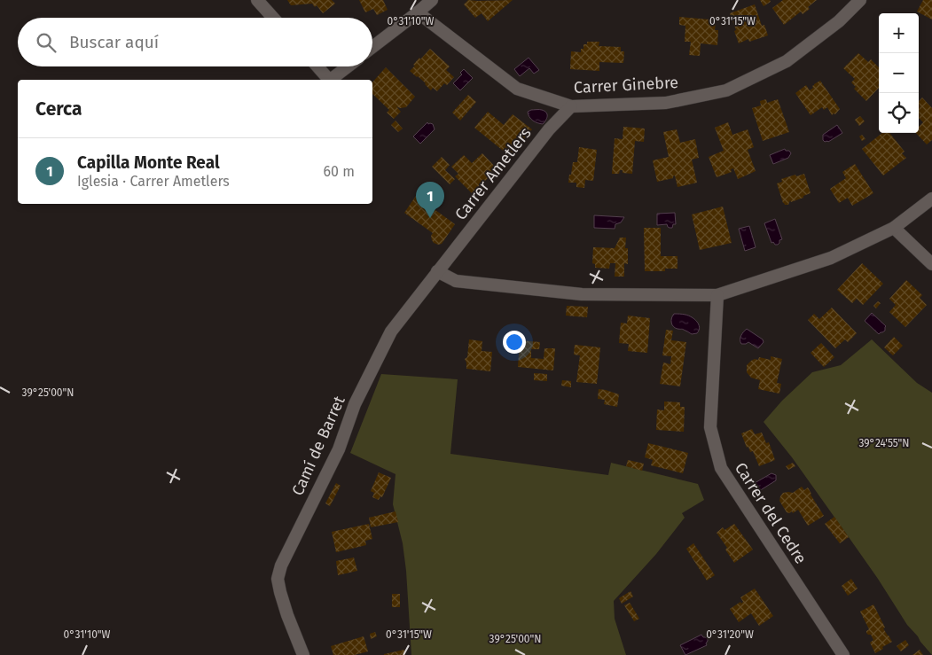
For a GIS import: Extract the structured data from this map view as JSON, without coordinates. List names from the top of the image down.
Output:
{
  "streets": {
    "street": [
      "Carrer Ginebre",
      "Carrer Ametlers",
      "Camí de Barret",
      "Carrer del Cedre"
    ]
  },
  "crossings": [
    ["Carrer Ginebre", "Carrer Ametlers"],
    ["Carrer Ametlers", "Camí de Barret"]
  ],
  "page": {
    "map_buttons": ["+", "−"],
    "search": "Buscar aquí",
    "heading": "Cerca",
    "list": [
      {
        "mark": "1",
        "name": "Capilla Monte Real",
        "note": "Iglesia · Carrer Ametlers",
        "value": "60 m"
      }
    ],
    "pins": "1"
  },
  "coordinates": [
    "0°31'10\"W",
    "0°31'15\"W",
    "39°25'00\"N",
    "39°24'55\"N",
    "0°31'20\"W"
  ]
}
